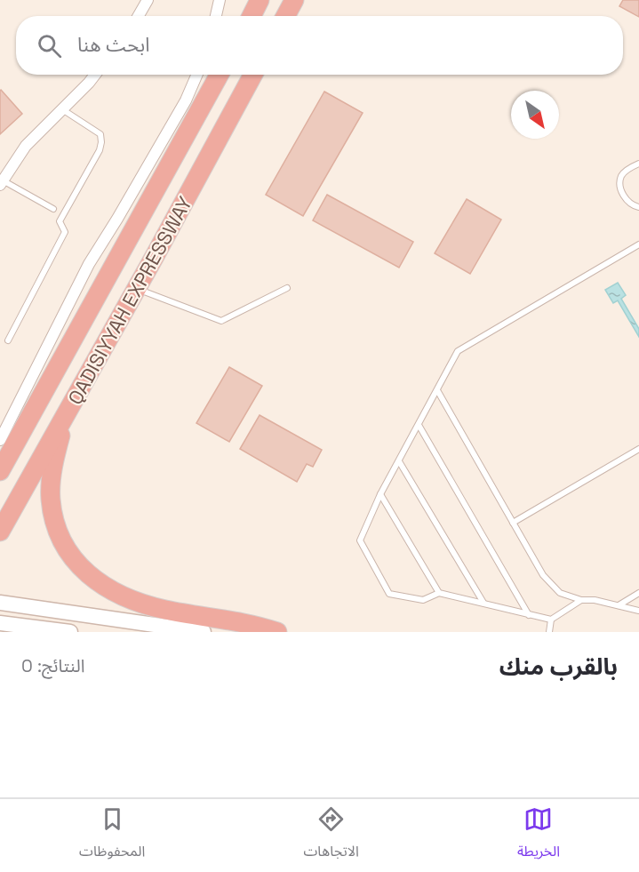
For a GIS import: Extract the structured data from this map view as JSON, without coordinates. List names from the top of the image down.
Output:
{
  "streets": {
    "highway": ["QADISIYYAH EXPRESSWAY"]
  },
  "north": "bottom right",
  "page": {
    "search": "ابحث هنا",
    "heading": ["بالقرب منك", "النتائج: 0"],
    "nav": ["الخريطة", "الاتجاهات", "المحفوظات"]
  }
}
